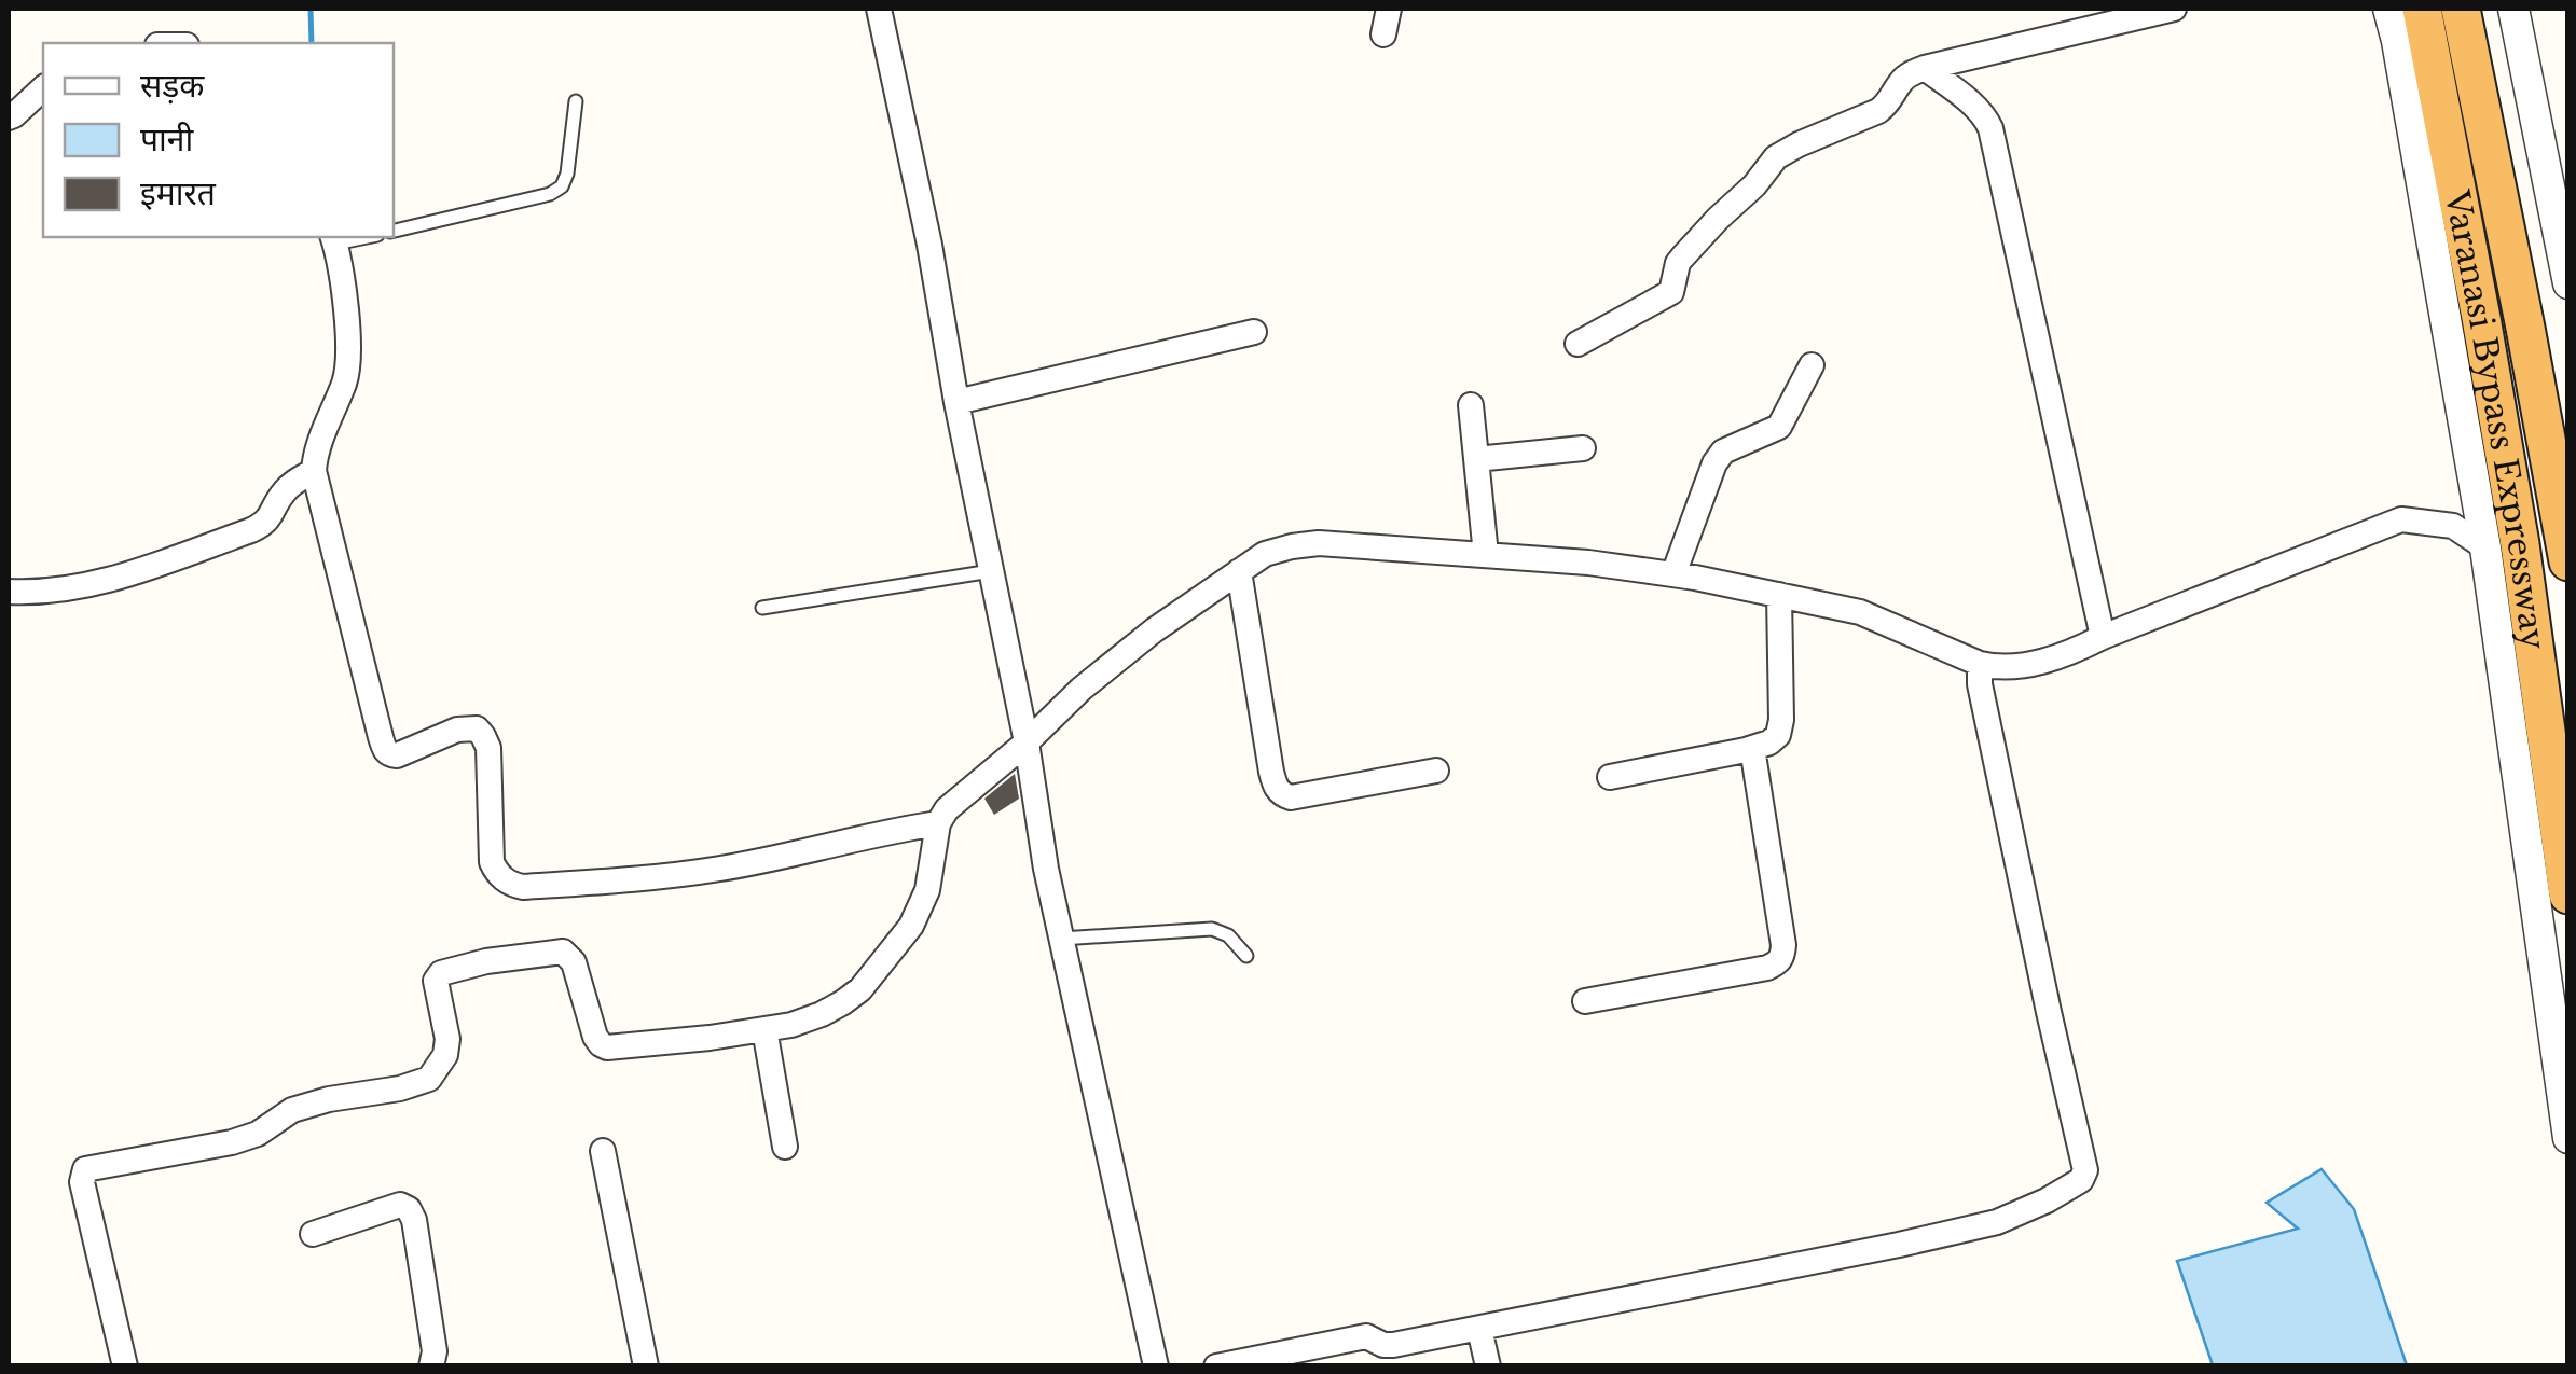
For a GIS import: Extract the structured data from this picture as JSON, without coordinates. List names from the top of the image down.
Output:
{
  "streets": {
    "highway": ["Varanasi Bypass Expressway"]
  },
  "legend": ["सड़क", "पानी", "इमारत"]
}
